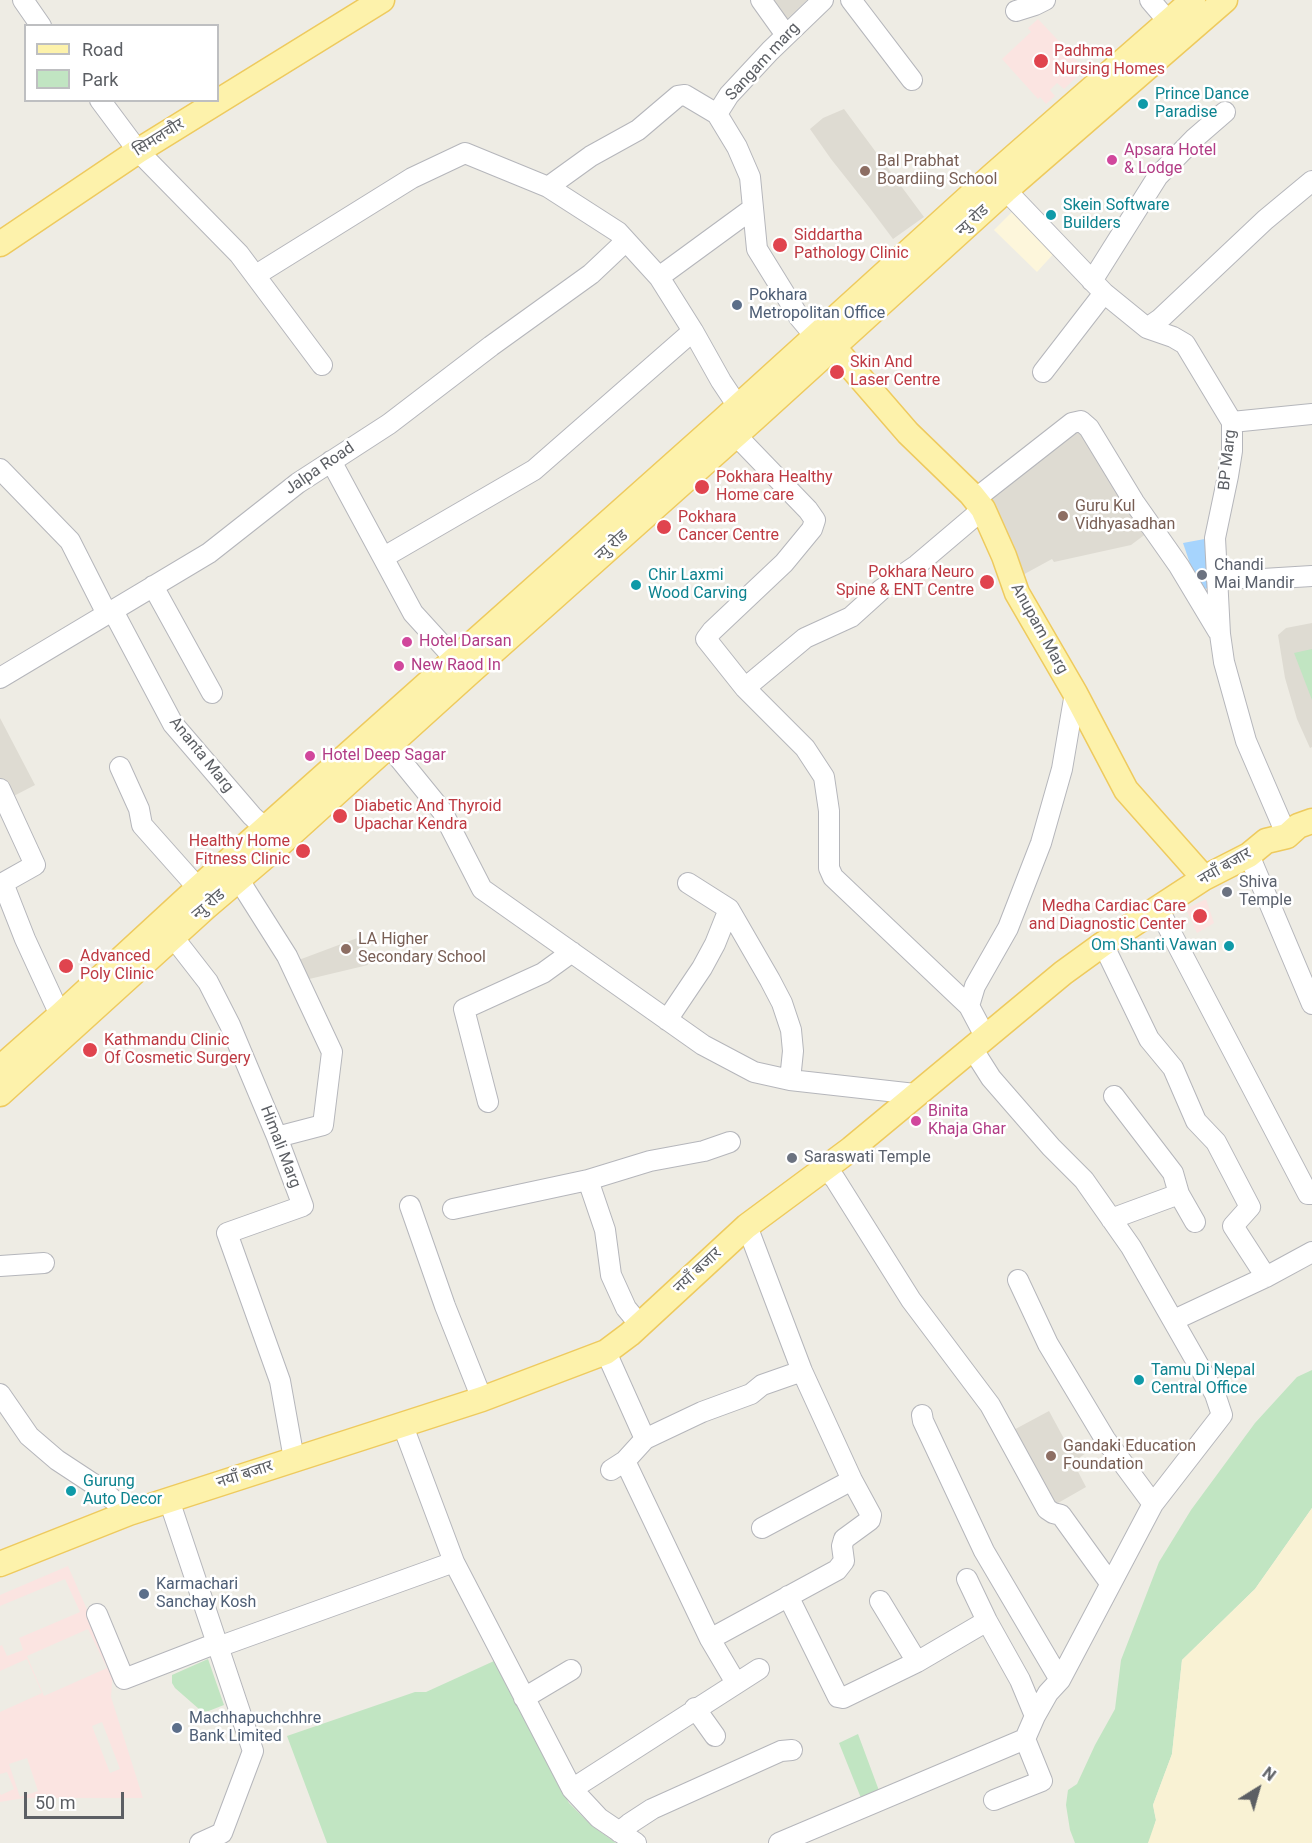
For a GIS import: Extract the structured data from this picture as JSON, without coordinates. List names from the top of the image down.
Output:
{
  "streets": {
    "main road": [
      "सिमलचौर",
      "न्यु रोड",
      "Anupam Marg",
      "नयाँ बजार"
    ],
    "street": [
      "Sangam marg",
      "BP Marg",
      "Jalpa Road",
      "Ananta Marg",
      "Himali Marg"
    ]
  },
  "crossings": [
    ["Sangam marg", "न्यु रोड"],
    ["Sangam marg", "Anupam Marg"],
    ["न्यु रोड", "BP Marg"],
    ["न्यु रोड", "Anupam Marg"],
    ["न्यु रोड", "Ananta Marg"],
    ["न्यु रोड", "Himali Marg"],
    ["BP Marg", "नयाँ बजार"],
    ["Jalpa Road", "Ananta Marg"],
    ["Anupam Marg", "नयाँ बजार"],
    ["नयाँ बजार", "Himali Marg"]
  ],
  "places": [
    "Padhma Nursing Homes",
    "Prince Dance Paradise",
    "Apsara Hotel & Lodge",
    "Bal Prabhat Boardiing School",
    "Skein Software Builders",
    "Siddartha Pathology Clinic",
    "Pokhara Metropolitan Office",
    "Skin And Laser Centre",
    "Pokhara Healthy Home care",
    "Guru Kul Vidhyasadhan",
    "Pokhara Cancer Centre",
    "Chandi Mai Mandir",
    "Pokhara Neuro Spine & ENT Centre",
    "Chir Laxmi Wood Carving",
    "Hotel Darsan",
    "New Raod In",
    "Hotel Deep Sagar",
    "Diabetic And Thyroid Upachar Kendra",
    "Healthy Home Fitness Clinic",
    "Shiva Temple",
    "Medha Cardiac Care and Diagnostic Center",
    "Om Shanti Vawan",
    "LA Higher Secondary School",
    "Advanced Poly Clinic",
    "Kathmandu Clinic Of Cosmetic Surgery",
    "Binita Khaja Ghar",
    "Saraswati Temple",
    "Tamu Di Nepal Central Office",
    "Gandaki Education Foundation",
    "Gurung Auto Decor",
    "Karmachari Sanchay Kosh",
    "Machhapuchchhre Bank Limited"
  ],
  "legend": ["Road", "Park"],
  "scale_bar": "50 m",
  "north": "top right"
}
